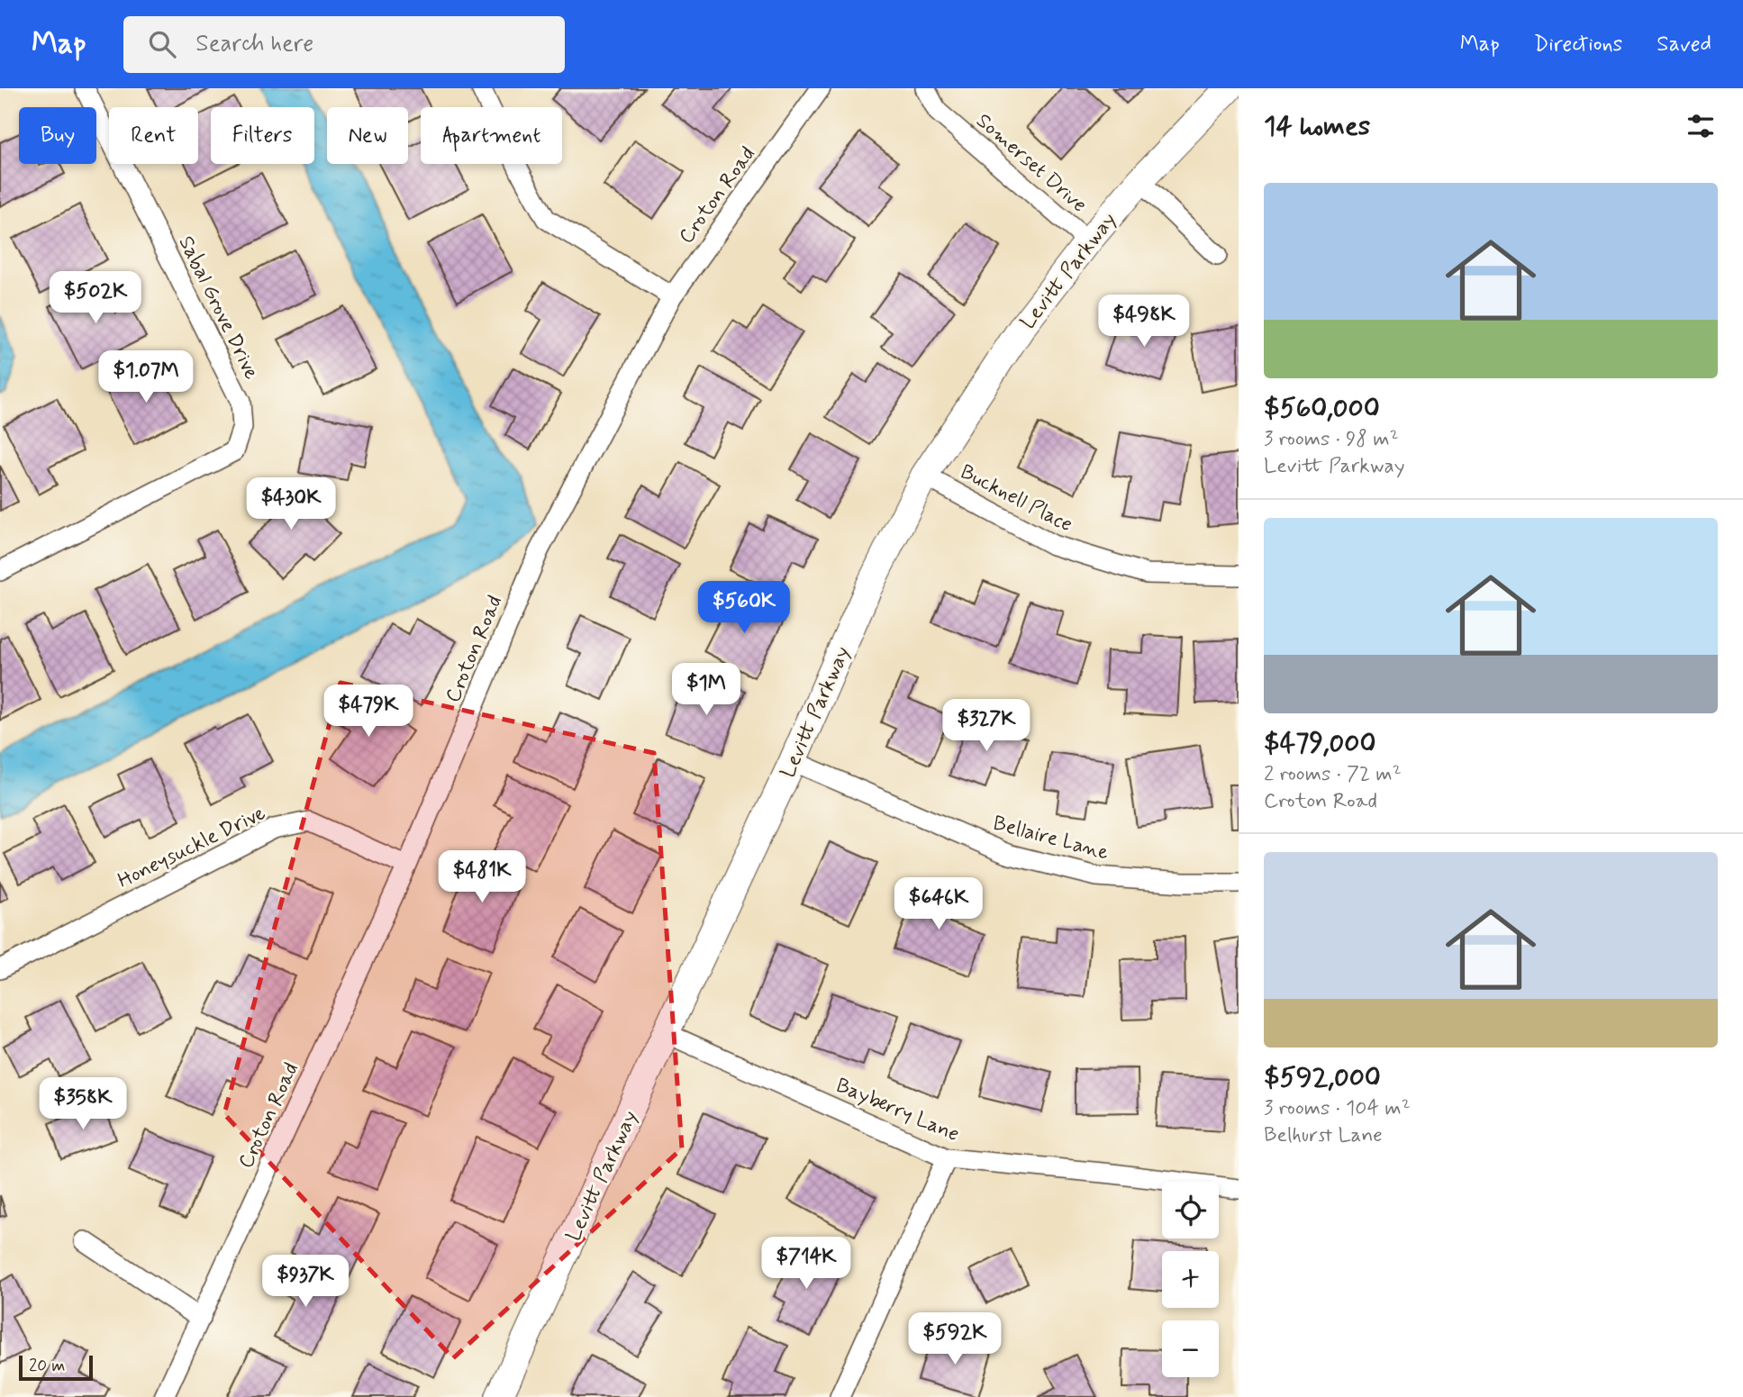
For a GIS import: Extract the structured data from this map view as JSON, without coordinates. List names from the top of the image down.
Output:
{
  "streets": {
    "street": [
      "Somerset Drive",
      "Croton Road",
      "Levitt Parkway",
      "Sabal Grove Drive",
      "Bucknell Place",
      "Bellaire Lane",
      "Honeysuckle Drive",
      "Bayberry Lane"
    ]
  },
  "crossings": [
    ["Somerset Drive", "Levitt Parkway"],
    ["Croton Road", "Honeysuckle Drive"],
    ["Levitt Parkway", "Bucknell Place"],
    ["Levitt Parkway", "Bellaire Lane"],
    ["Levitt Parkway", "Bayberry Lane"]
  ],
  "scale_bar": "20 m",
  "page": {
    "header": "Map",
    "search": "Search here",
    "nav": ["Map", "Directions", "Saved"],
    "heading": "14 homes",
    "chip": [
      "Buy",
      "Rent",
      "Filters",
      "New",
      "Apartment"
    ],
    "list": [
      {
        "name": "$560,000",
        "note": "3 rooms · 98 m² · Levitt Parkway"
      },
      {
        "name": "$479,000",
        "note": "2 rooms · 72 m² · Croton Road"
      },
      {
        "name": "$592,000",
        "note": "3 rooms · 104 m² · Belhurst Lane"
      }
    ],
    "price": [
      "$502K",
      "$498K",
      "$1.07M",
      "$430K",
      "$560K",
      "$1M",
      "$479K",
      "$327K",
      "$481K",
      "$646K",
      "$358K",
      "$714K",
      "$937K",
      "$592K"
    ],
    "map_buttons": ["+", "−"],
    "scale": "20 m"
  }
}
